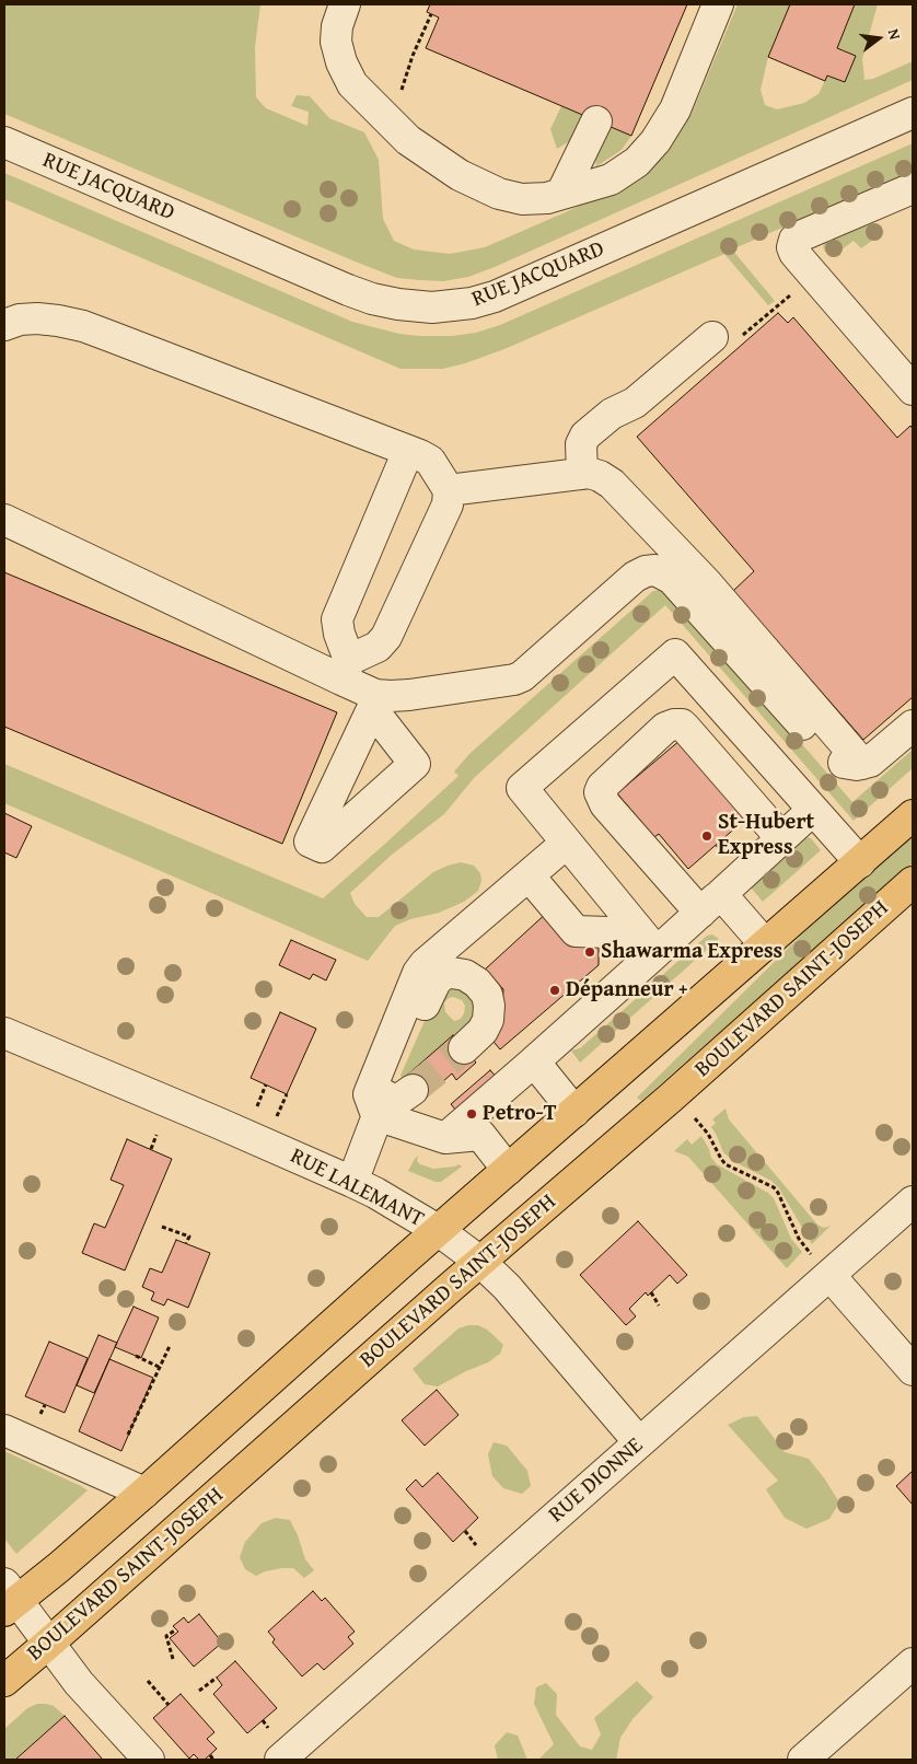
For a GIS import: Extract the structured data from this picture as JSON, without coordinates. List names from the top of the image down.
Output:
{
  "streets": {
    "main road": ["BOULEVARD SAINT-JOSEPH"],
    "street": ["RUE JACQUARD", "RUE LALEMANT", "RUE DIONNE"]
  },
  "crossings": [
    ["BOULEVARD SAINT-JOSEPH", "RUE LALEMANT"],
    ["RUE LALEMANT", "RUE DIONNE"]
  ],
  "places": [
    "St-Hubert Express",
    "Shawarma Express",
    "Dépanneur +",
    "Petro-T"
  ],
  "north": "right"
}
